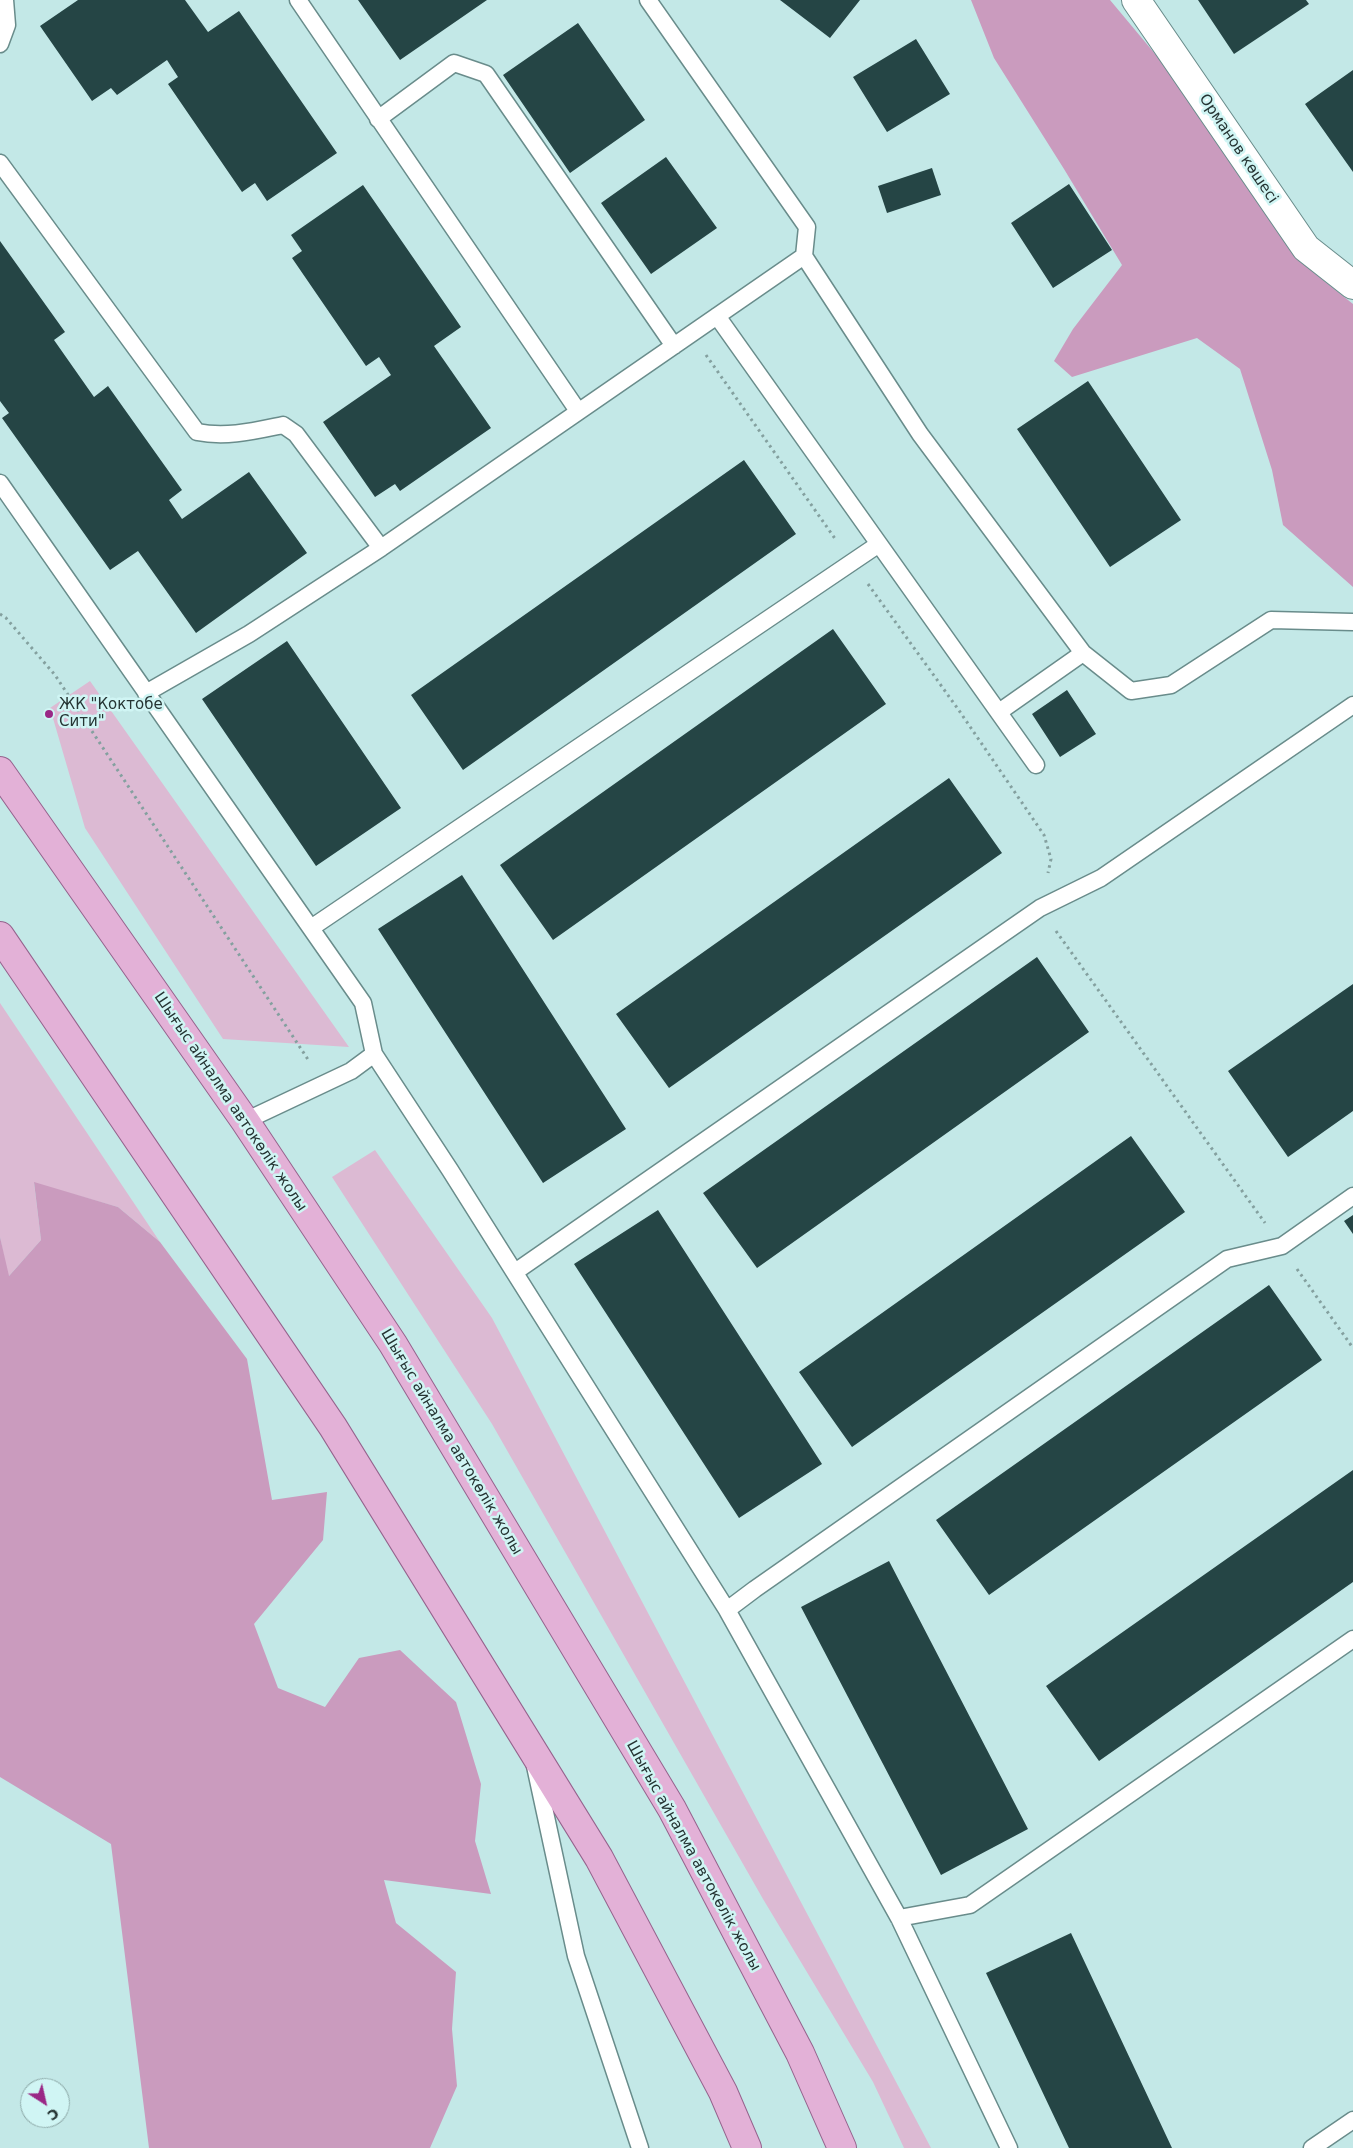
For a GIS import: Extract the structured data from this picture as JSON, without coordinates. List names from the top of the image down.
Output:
{
  "streets": {
    "main road": ["Шығыс айналма автокөлік жолы"],
    "street": ["Орманов көшесі"]
  },
  "places": ["ЖК \"Коктобе Сити\""],
  "north": "bottom right"
}
